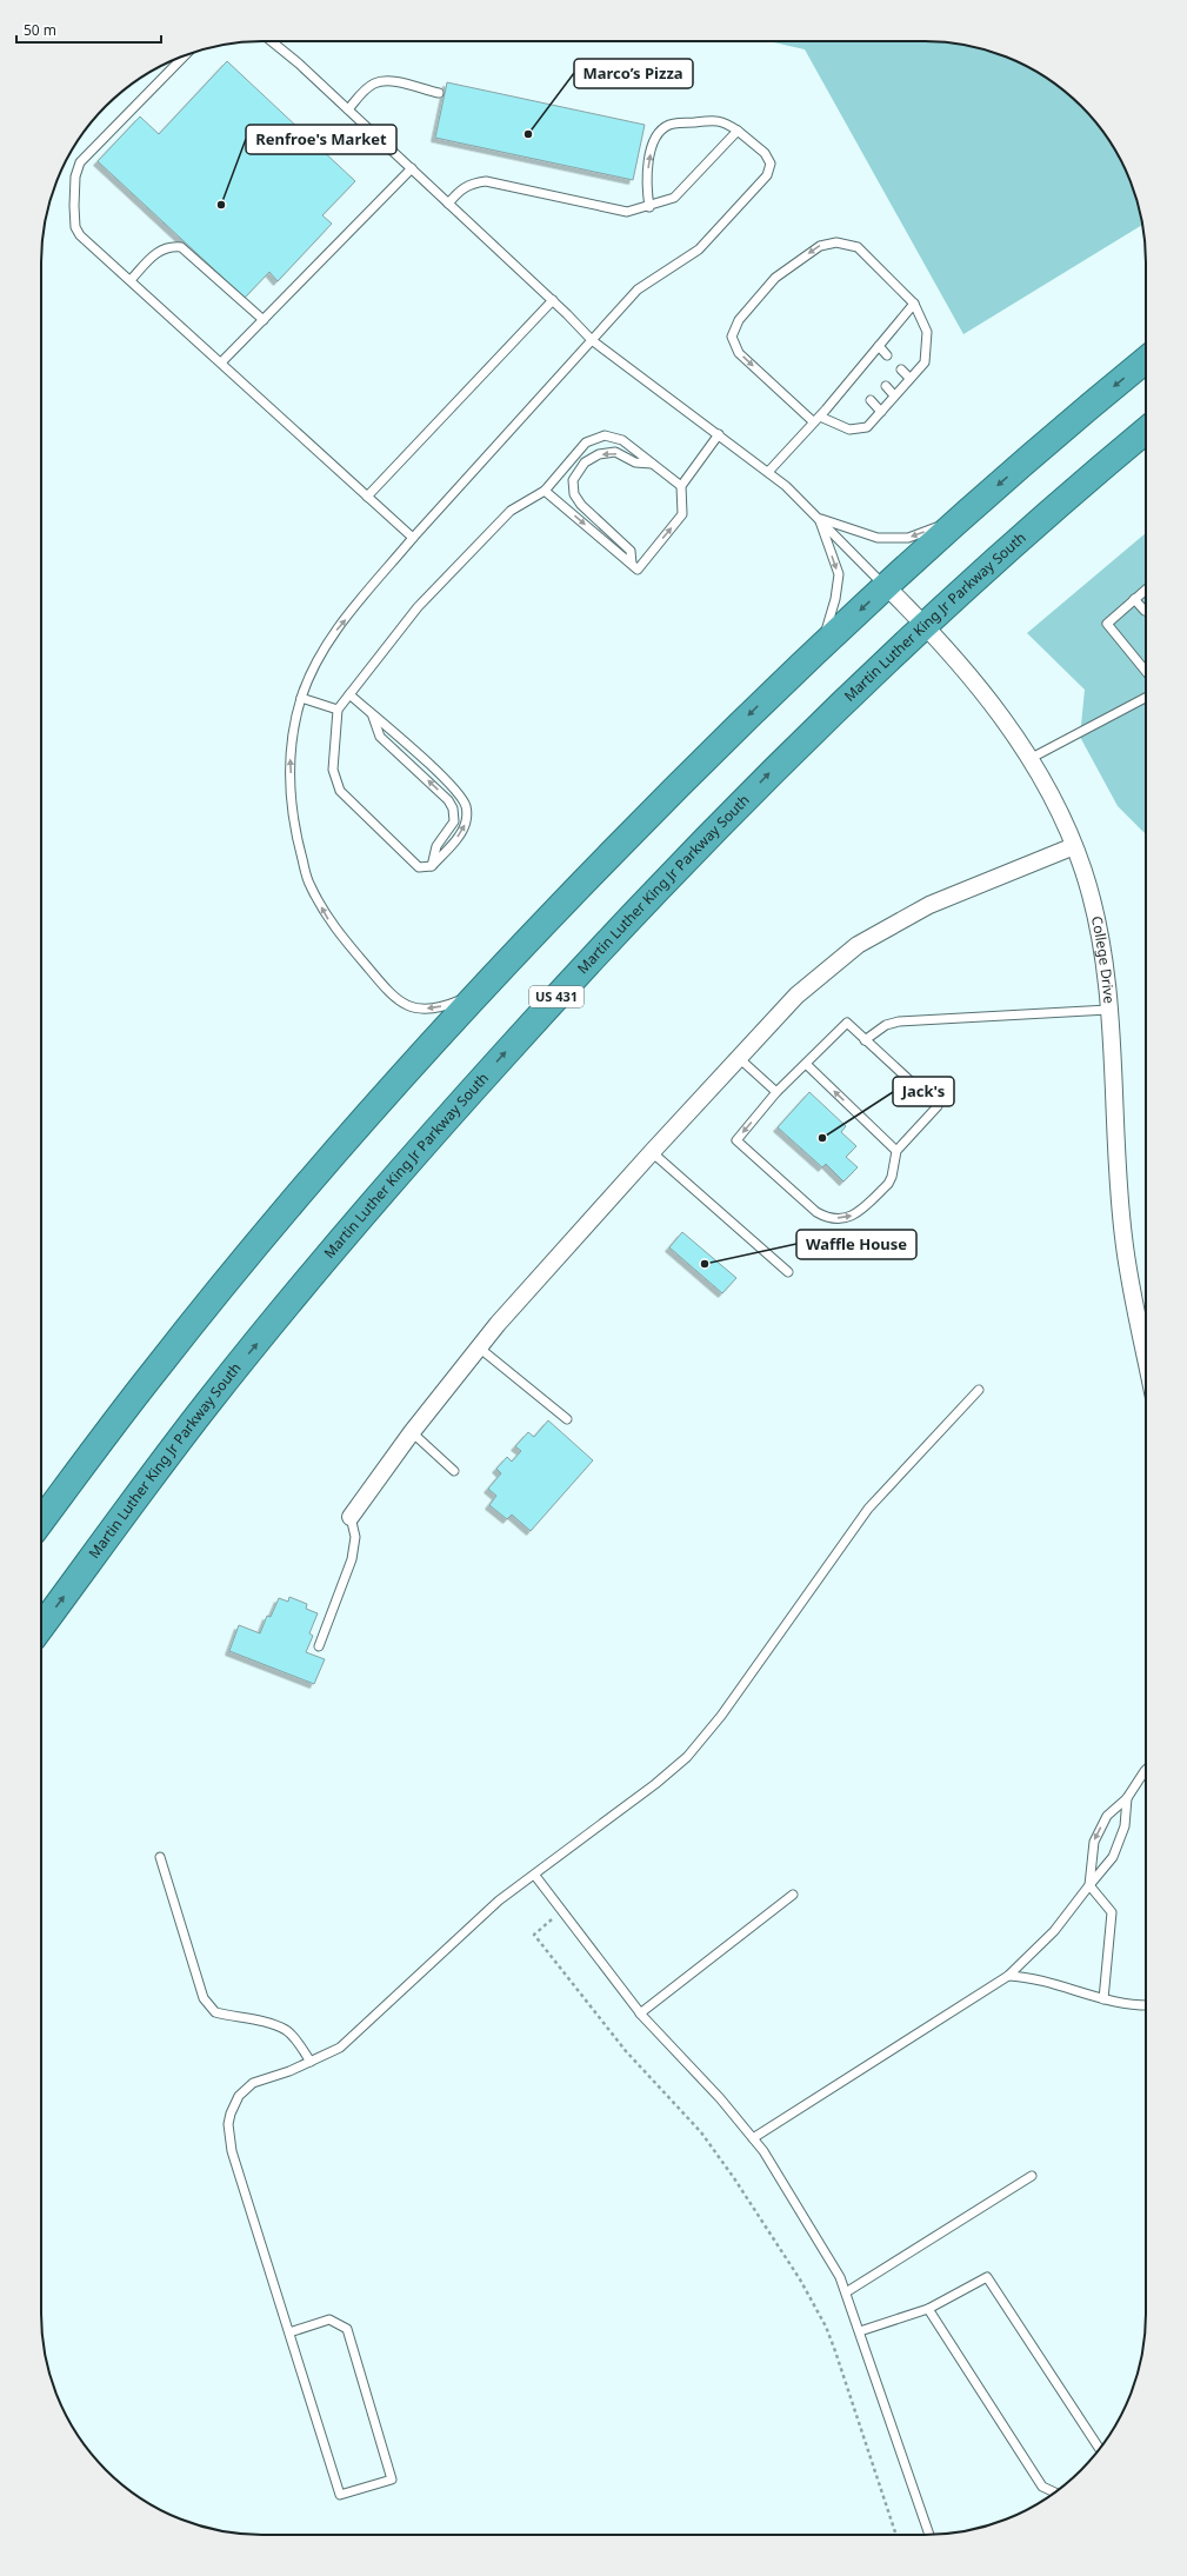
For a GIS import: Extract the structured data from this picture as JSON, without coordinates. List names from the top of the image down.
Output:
{
  "streets": {
    "highway": ["Martin Luther King Jr Parkway South", "US 431"],
    "street": ["College Drive"]
  },
  "crossings": [
    ["Martin Luther King Jr Parkway South", "College Drive"]
  ],
  "places": [
    "Marco’s Pizza",
    "Renfroe's Market",
    "Jack's",
    "Waffle House"
  ],
  "scale_bar": "50 m"
}
